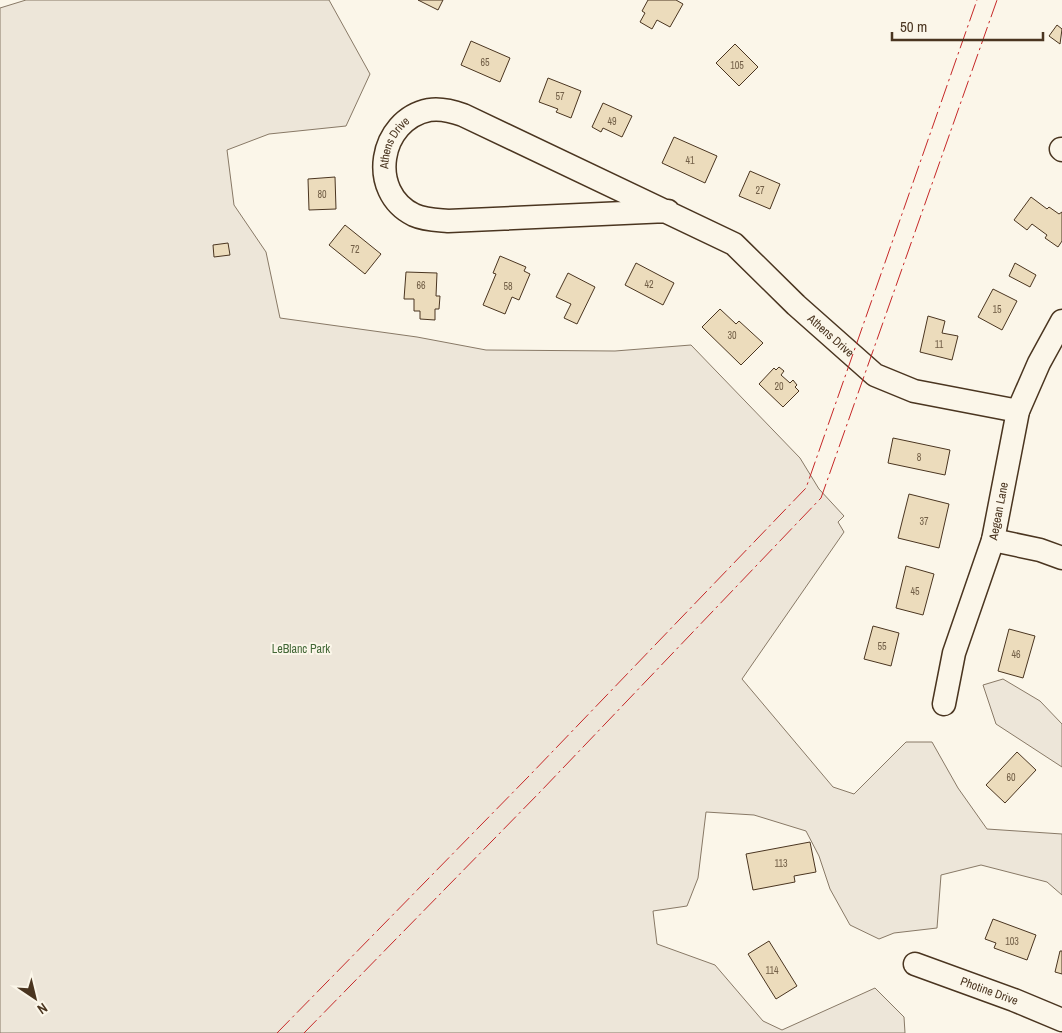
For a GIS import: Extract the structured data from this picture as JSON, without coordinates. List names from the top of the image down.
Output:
{
  "streets": {
    "street": ["Athens Drive", "Aegean Lane", "Photine Drive"]
  },
  "crossings": [
    ["Athens Drive", "Aegean Lane"]
  ],
  "parks": ["LeBlanc Park"],
  "house_numbers": [
    "65",
    "105",
    "57",
    "49",
    "41",
    "27",
    "80",
    "72",
    "42",
    "66",
    "58",
    "15",
    "30",
    "11",
    "20",
    "8",
    "37",
    "45",
    "55",
    "46",
    "60",
    "113",
    "103",
    "114"
  ],
  "scale_bar": "50 m",
  "north": "bottom right"
}
